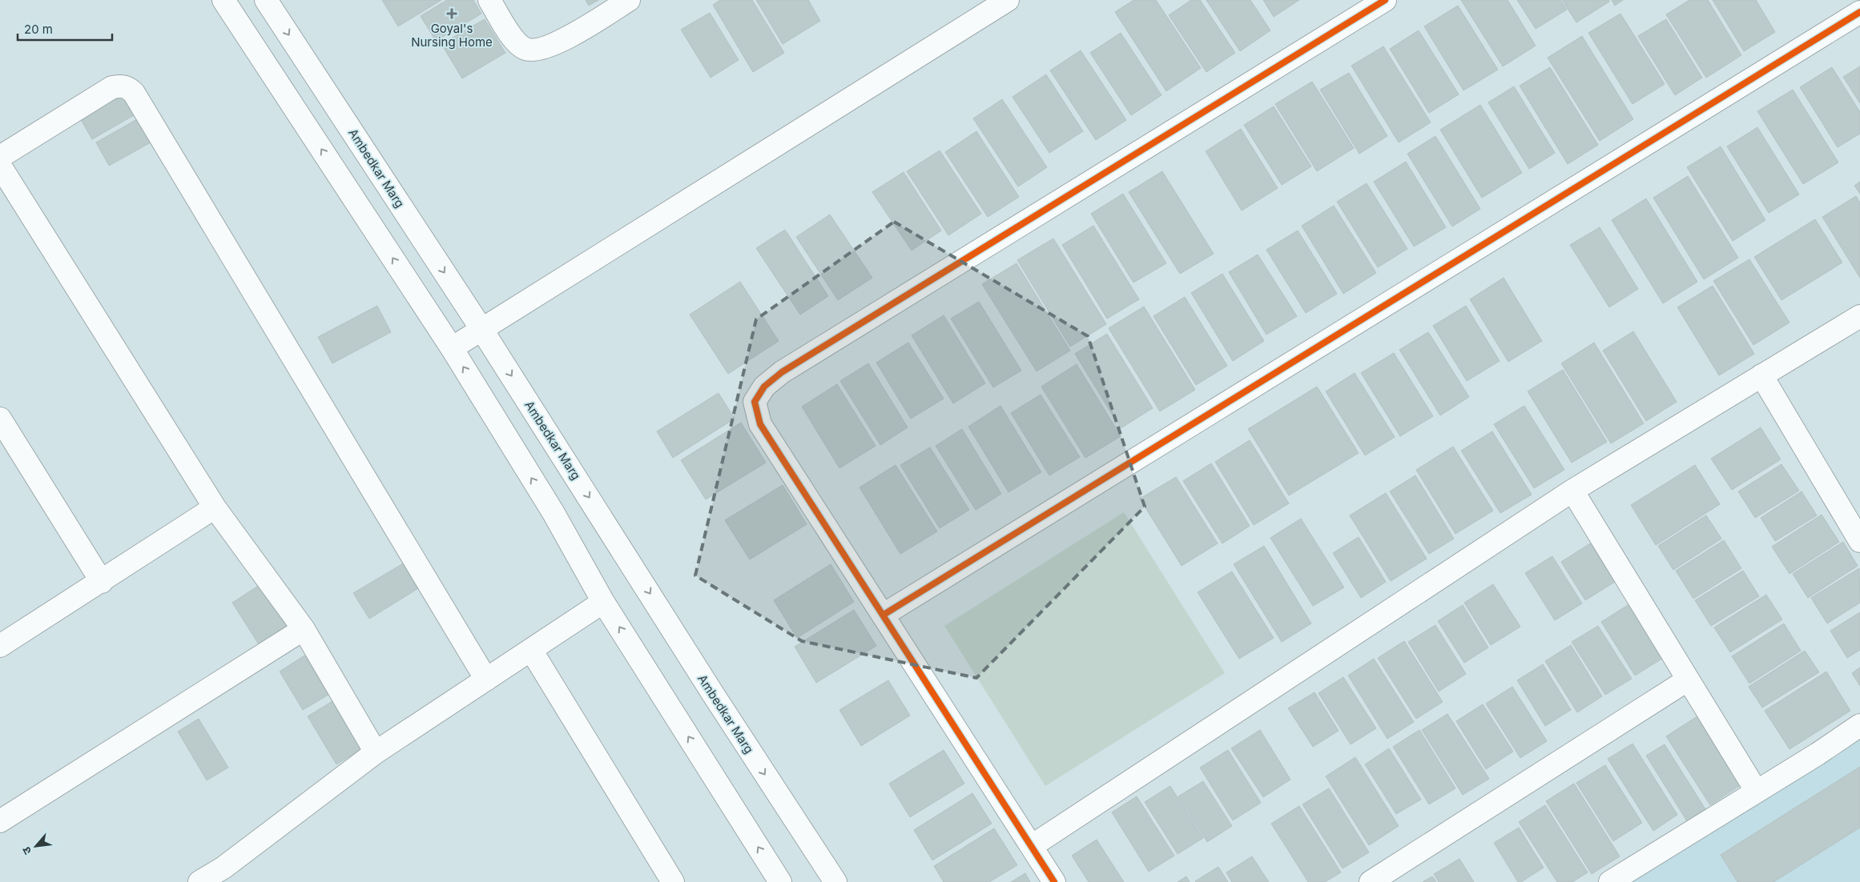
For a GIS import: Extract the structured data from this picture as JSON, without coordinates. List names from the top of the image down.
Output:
{
  "streets": {
    "street": ["Ambedkar Marg"]
  },
  "places": {
    "health": ["Goyal's Nursing Home"]
  },
  "scale_bar": "20 m",
  "north": "bottom left"
}
